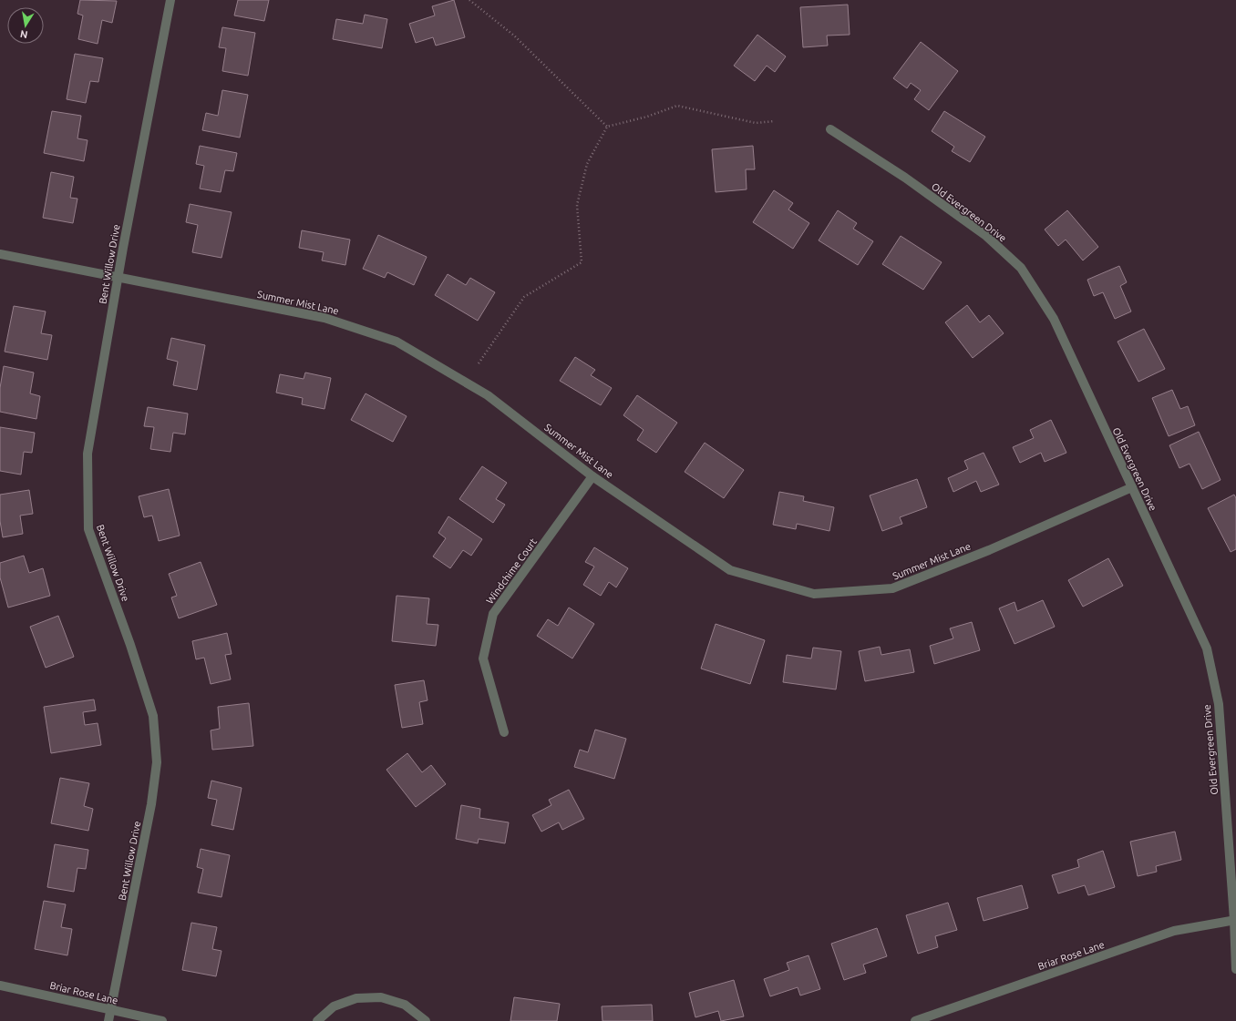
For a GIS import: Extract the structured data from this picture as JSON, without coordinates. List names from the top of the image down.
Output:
{
  "streets": {
    "street": [
      "Old Evergreen Drive",
      "Bent Willow Drive",
      "Summer Mist Lane",
      "Windchime Court",
      "Briar Rose Lane"
    ]
  },
  "crossings": [
    ["Old Evergreen Drive", "Summer Mist Lane"],
    ["Old Evergreen Drive", "Briar Rose Lane"],
    ["Bent Willow Drive", "Summer Mist Lane"],
    ["Bent Willow Drive", "Briar Rose Lane"],
    ["Summer Mist Lane", "Windchime Court"]
  ],
  "north": "bottom"
}
